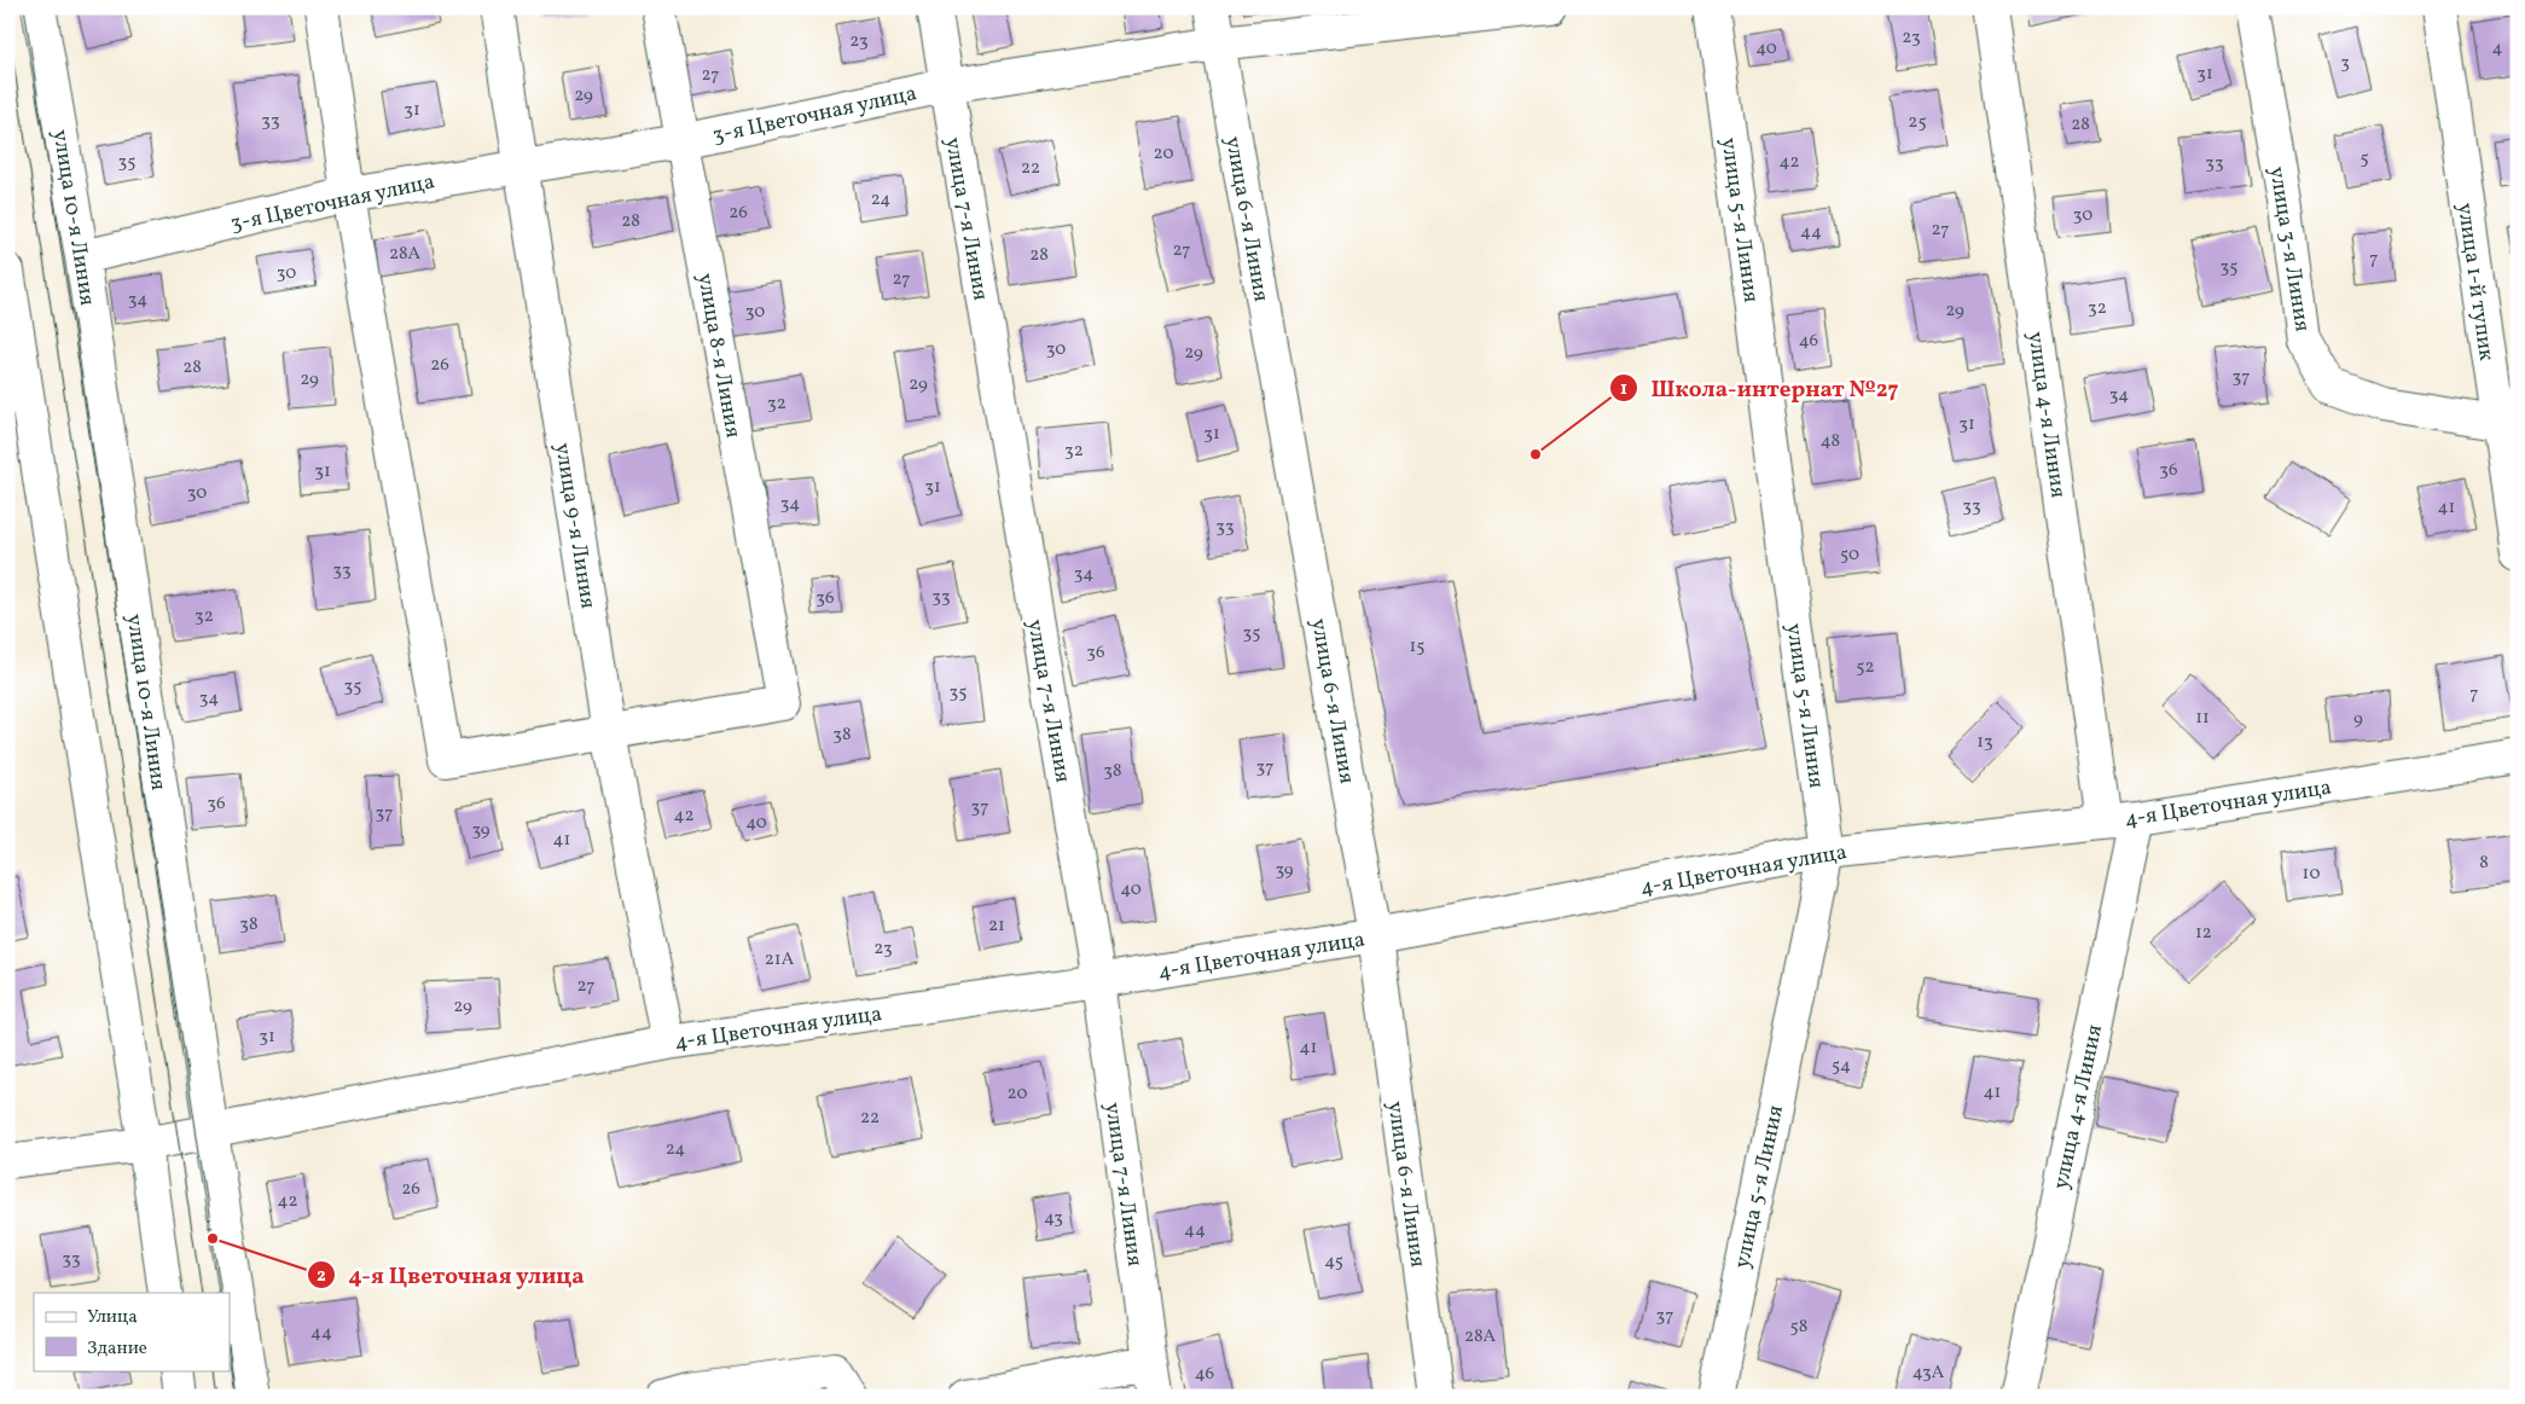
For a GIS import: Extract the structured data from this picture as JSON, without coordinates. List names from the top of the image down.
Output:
{
  "streets": {
    "street": [
      "3-я Цветочная улица",
      "улица 10-я Линия",
      "улица 7-я Линия",
      "улица 6-я Линия",
      "улица 5-я Линия",
      "улица 3-я Линия",
      "улица 1-й тупик",
      "улица 8-я Линия",
      "улица 4-я Линия",
      "улица 9-я Линия",
      "4-я Цветочная улица"
    ]
  },
  "crossings": [
    ["3-я Цветочная улица", "улица 10-я Линия"],
    ["3-я Цветочная улица", "улица 7-я Линия"],
    ["3-я Цветочная улица", "улица 6-я Линия"],
    ["3-я Цветочная улица", "улица 8-я Линия"],
    ["3-я Цветочная улица", "улица 9-я Линия"],
    ["улица 10-я Линия", "4-я Цветочная улица"],
    ["улица 7-я Линия", "4-я Цветочная улица"],
    ["улица 6-я Линия", "4-я Цветочная улица"],
    ["улица 5-я Линия", "4-я Цветочная улица"],
    ["улица 3-я Линия", "улица 1-й тупик"],
    ["улица 8-я Линия", "улица 9-я Линия"],
    ["улица 4-я Линия", "4-я Цветочная улица"],
    ["улица 9-я Линия", "4-я Цветочная улица"]
  ],
  "places": ["Школа-интернат №27", "4-я Цветочная улица"],
  "house_numbers": [
    "23",
    "23",
    "40",
    "4",
    "3",
    "31",
    "27",
    "29",
    "31",
    "33",
    "25",
    "28",
    "20",
    "5",
    "35",
    "42",
    "33",
    "22",
    "24",
    "26",
    "30",
    "28",
    "27",
    "44",
    "27",
    "28А",
    "28",
    "7",
    "35",
    "30",
    "27",
    "34",
    "32",
    "29",
    "30",
    "46",
    "30",
    "29",
    "26",
    "28",
    "37",
    "29",
    "29",
    "34",
    "32",
    "31",
    "31",
    "48",
    "32",
    "36",
    "31",
    "31",
    "30",
    "34",
    "33",
    "41",
    "33",
    "50",
    "33",
    "34",
    "33",
    "36",
    "32",
    "35",
    "15",
    "36",
    "52",
    "35",
    "35",
    "7",
    "34",
    "11",
    "9",
    "38",
    "13",
    "37",
    "38",
    "36",
    "37",
    "37",
    "42",
    "40",
    "39",
    "41",
    "8",
    "39",
    "10",
    "40",
    "38",
    "21",
    "12",
    "23",
    "21А",
    "27",
    "29",
    "31",
    "41",
    "54",
    "41",
    "20",
    "22",
    "24",
    "26",
    "42",
    "43",
    "44",
    "33",
    "45",
    "37",
    "58",
    "44",
    "28А",
    "43А",
    "46"
  ],
  "legend": ["Улица", "Здание"]
}
